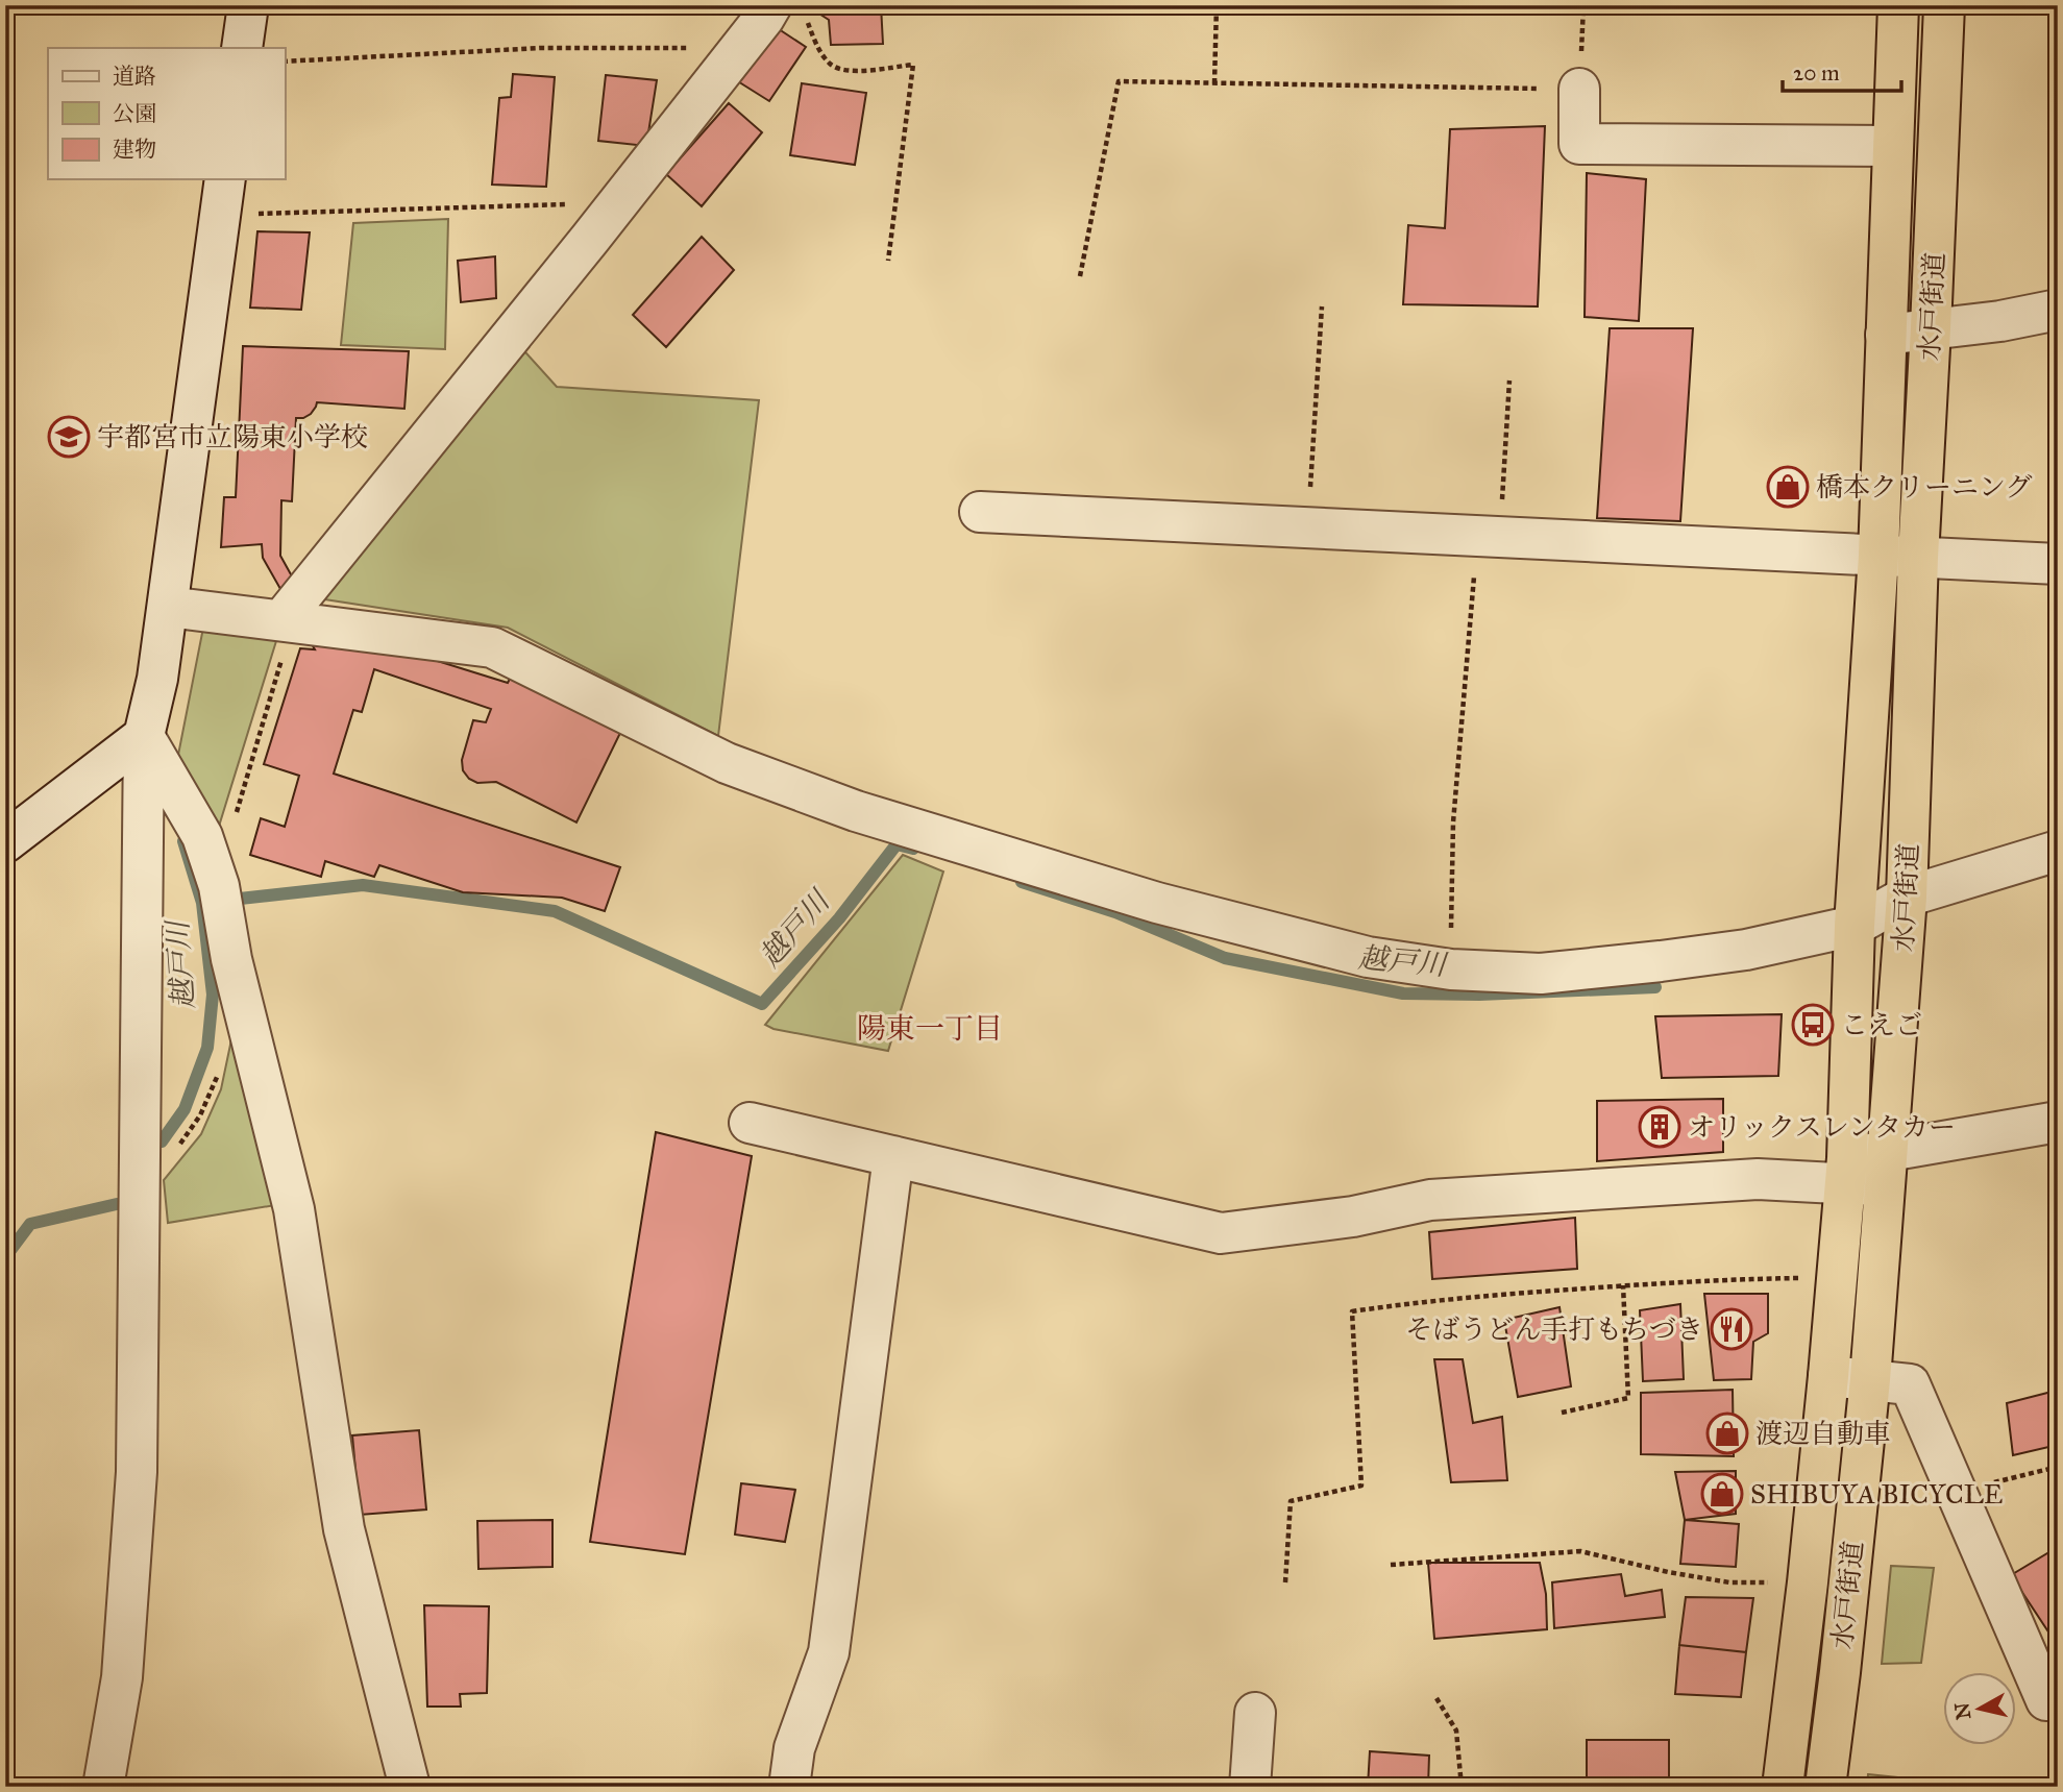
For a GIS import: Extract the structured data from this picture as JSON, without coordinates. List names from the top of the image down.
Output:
{
  "streets": {
    "highway": ["水戸街道"]
  },
  "districts": ["陽東一丁目"],
  "water": ["越戸川"],
  "places": {
    "school or university": ["宇都宮市立陽東小学校"],
    "shop": ["橋本クリーニング", "渡辺自動車", "SHIBUYA BICYCLE"],
    "bus stop": ["こえご"],
    "building": ["オリックスレンタカー"],
    "restaurant": ["そばうどん手打もちづき"]
  },
  "legend": ["道路", "公園", "建物"],
  "scale_bar": "20 m",
  "north": "left"
}
